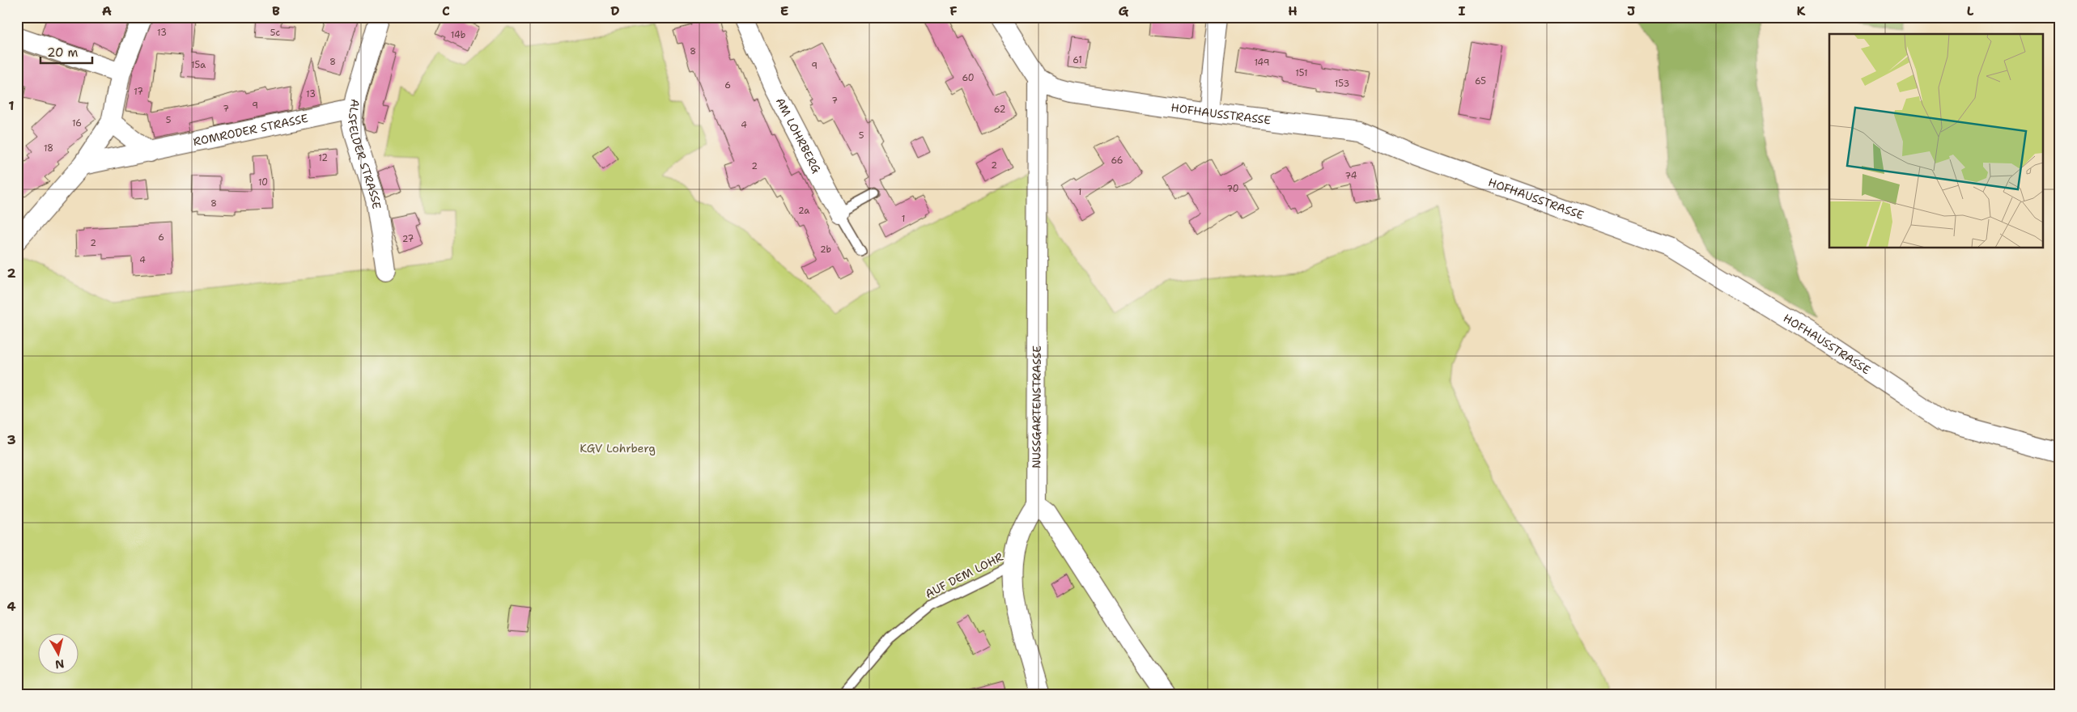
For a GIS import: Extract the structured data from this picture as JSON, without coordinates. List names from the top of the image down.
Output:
{
  "streets": {
    "street": [
      "HOFHAUSSTRASSE",
      "ROMRODER STRASSE",
      "AM LOHRBERG",
      "ALSFELDER STRASSE",
      "NUSSGARTENSTRASSE"
    ],
    "lane": ["AUF DEM LOHR"]
  },
  "crossings": [
    ["HOFHAUSSTRASSE", "NUSSGARTENSTRASSE"],
    ["ROMRODER STRASSE", "ALSFELDER STRASSE"]
  ],
  "parks": ["KGV Lohrberg"],
  "house_numbers": [
    "13",
    "5c",
    "14b",
    "8",
    "61",
    "8",
    "149",
    "15a",
    "9",
    "151",
    "60",
    "65",
    "153",
    "6",
    "17",
    "13",
    "7",
    "9",
    "7",
    "62",
    "5",
    "16",
    "4",
    "5",
    "18",
    "12",
    "66",
    "2",
    "2",
    "74",
    "10",
    "70",
    "1",
    "8",
    "2a",
    "1",
    "6",
    "27",
    "2",
    "2b",
    "4"
  ],
  "scale_bar": "20 m",
  "north": "bottom",
  "grid": {
    "columns": [
      "A",
      "B",
      "C",
      "D",
      "E",
      "F",
      "G",
      "H",
      "I",
      "J",
      "K",
      "L"
    ],
    "rows": [
      "1",
      "2",
      "3",
      "4"
    ]
  }
}
